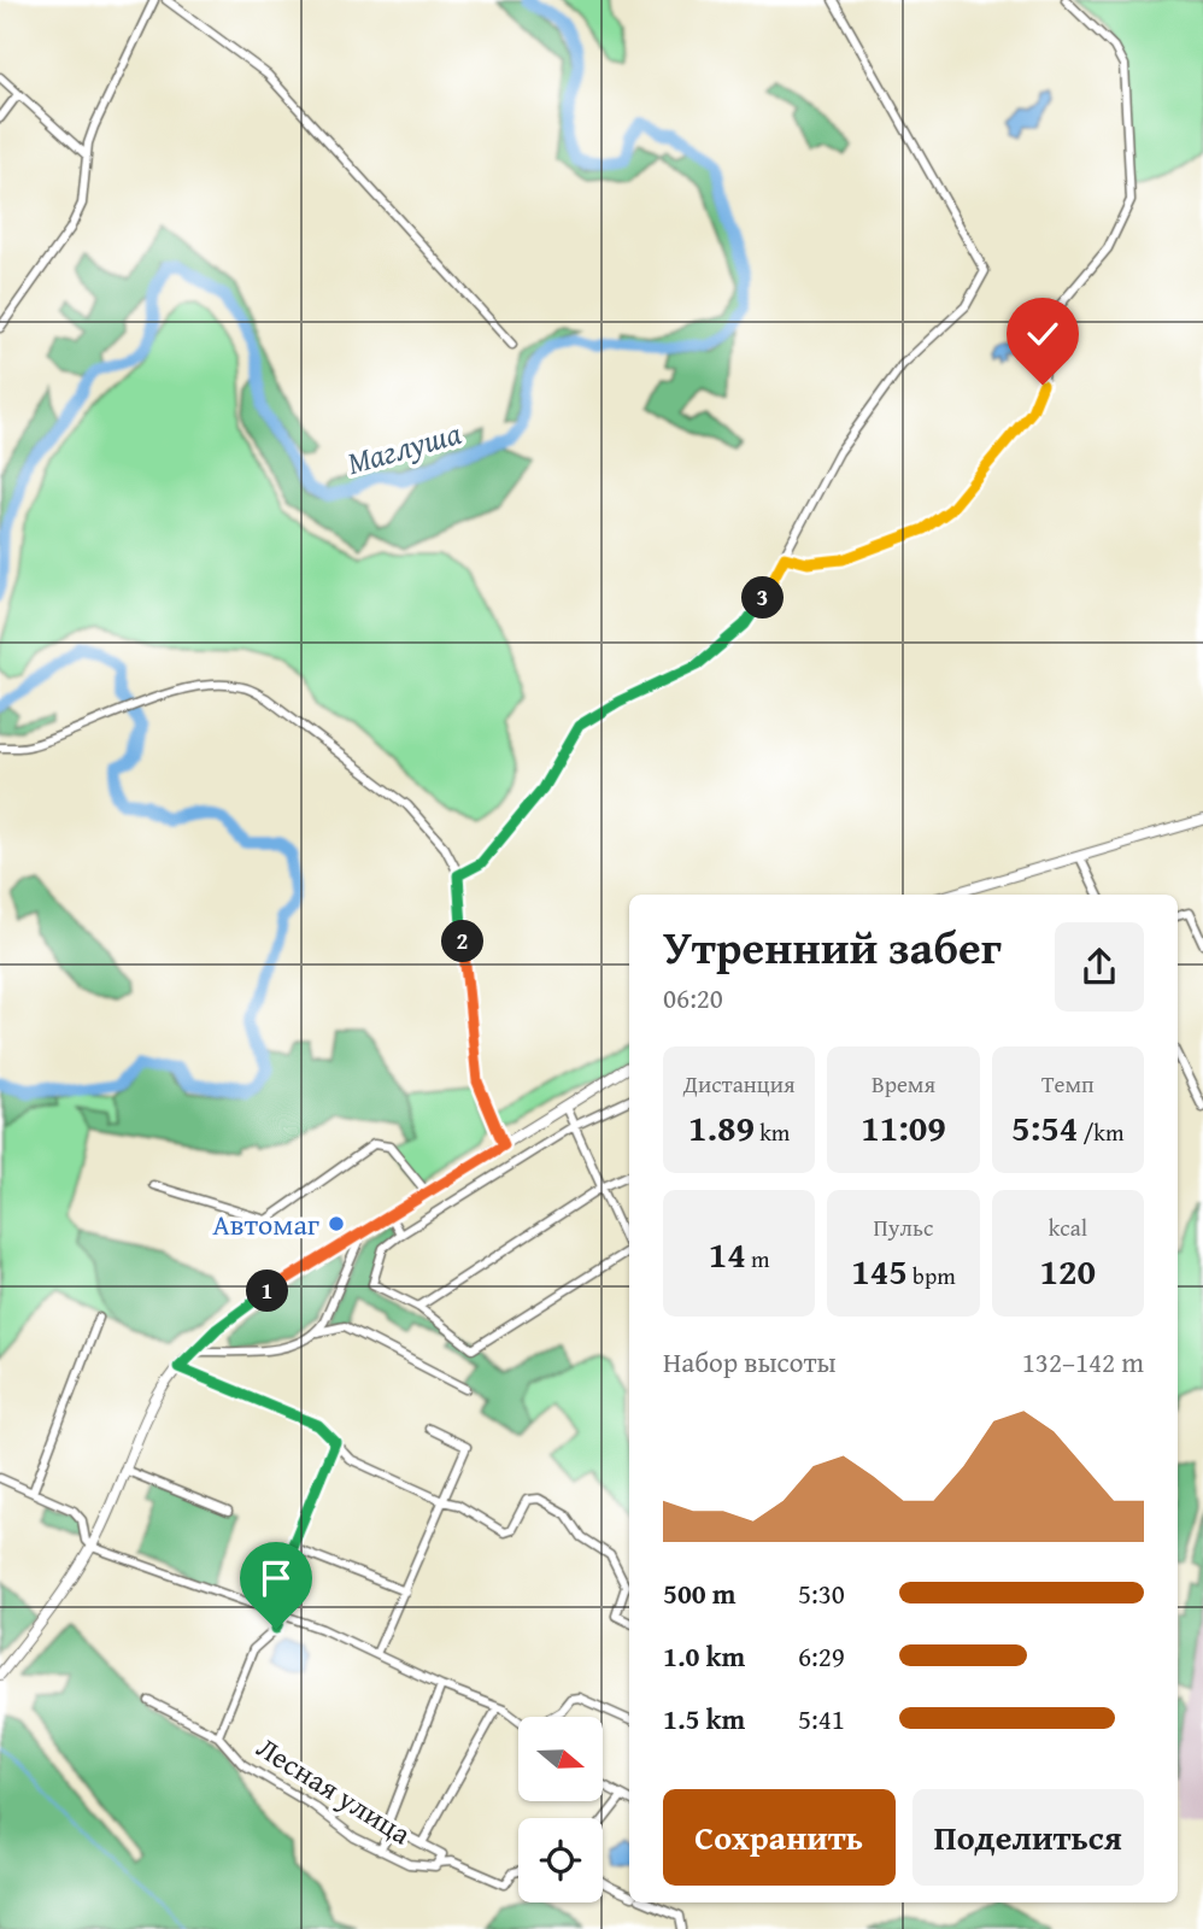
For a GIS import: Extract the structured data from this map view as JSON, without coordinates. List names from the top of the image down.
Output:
{
  "streets": {
    "street": ["Лесная улица"]
  },
  "water": ["Маглуша"],
  "places": ["Автомаг"],
  "north": "right",
  "page": {
    "pins": ["3", "2", "1"],
    "heading": ["Утренний забег", "06:20"],
    "stats": [
      ["Дистанция", "1.89 km"],
      ["Время", "11:09"],
      ["Темп", "5:54 /km"],
      ["14 m"],
      ["Пульс", "145 bpm"],
      ["kcal", "120"]
    ],
    "chart": ["Набор высоты", "132–142 m"],
    "list": [
      {
        "name": "500 m",
        "note": "5:30"
      },
      {
        "name": "1.0 km",
        "note": "6:29"
      },
      {
        "name": "1.5 km",
        "note": "5:41"
      }
    ],
    "buttons": ["Сохранить", "Поделиться"]
  }
}
